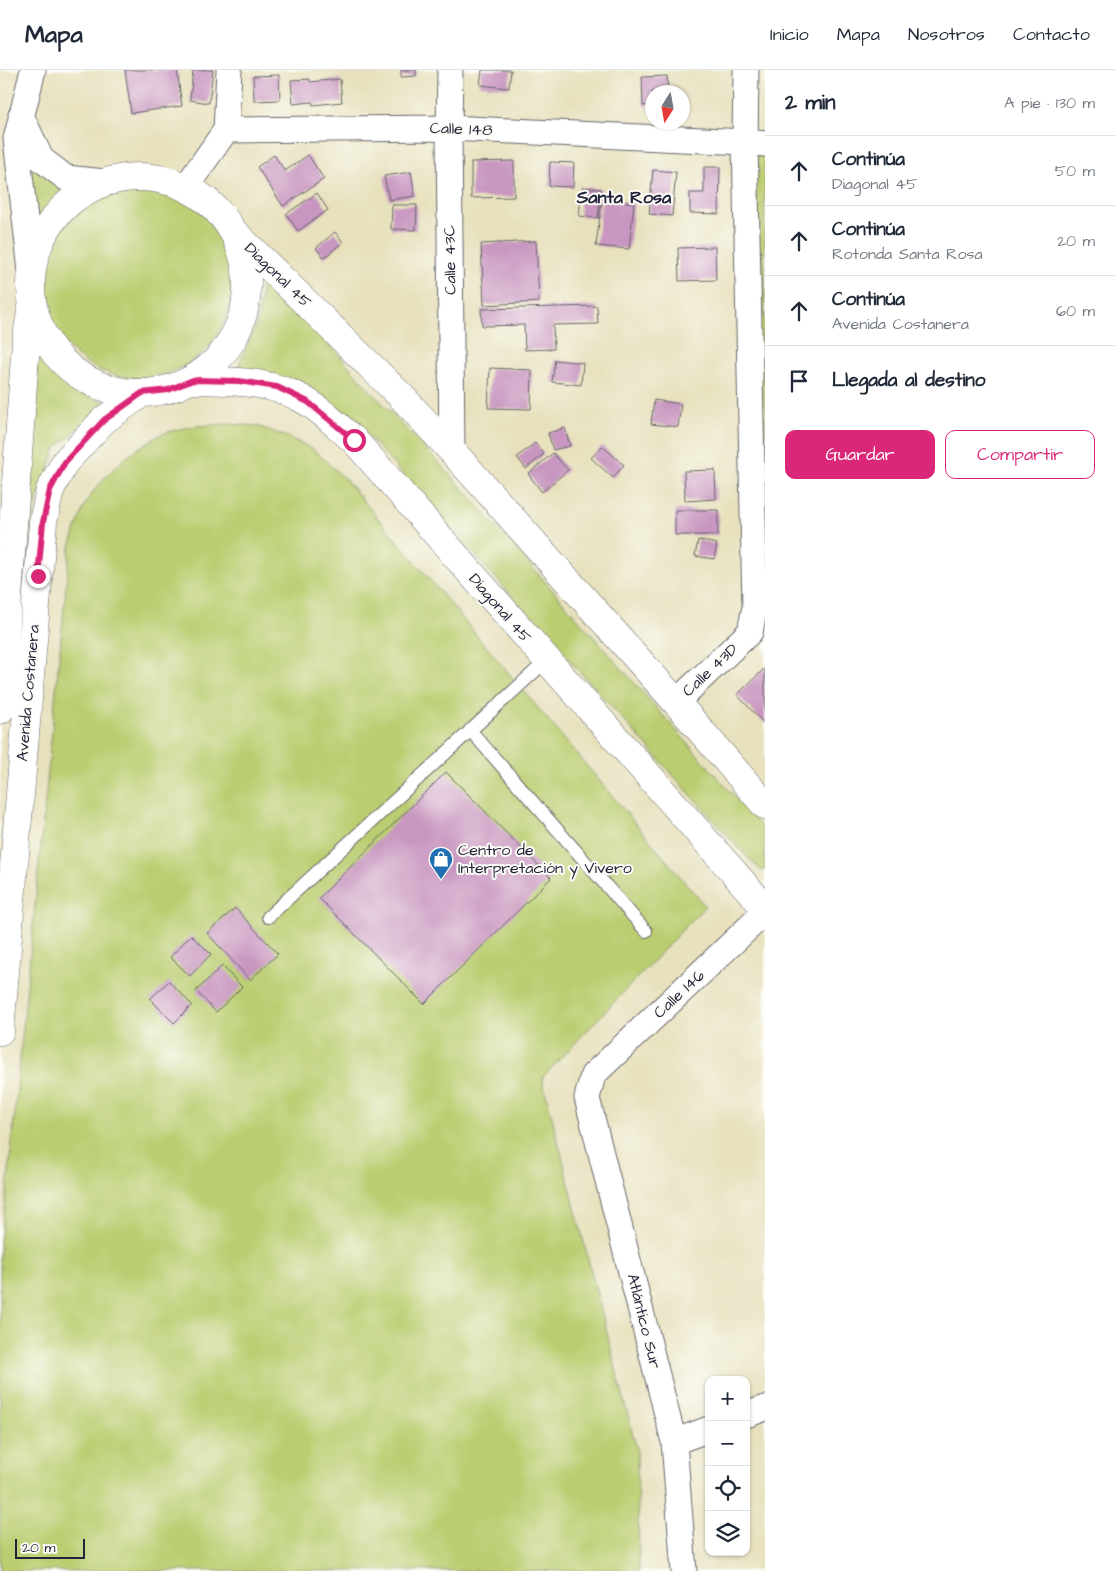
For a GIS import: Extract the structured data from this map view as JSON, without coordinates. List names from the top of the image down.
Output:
{
  "streets": {
    "main road": ["Diagonal 45", "Avenida Costanera"],
    "street": [
      "Calle 148",
      "Calle 43C",
      "Calle 43D",
      "Calle 146",
      "Atlántico Sur"
    ]
  },
  "crossings": [
    ["Calle 148", "Calle 43C"],
    ["Calle 148", "Calle 43D"],
    ["Calle 43C", "Diagonal 45"],
    ["Diagonal 45", "Calle 43D"],
    ["Diagonal 45", "Calle 146"],
    ["Calle 146", "Atlántico Sur"]
  ],
  "districts": ["Santa Rosa"],
  "places": {
    "shop": ["Centro de Interpretación y Vivero"]
  },
  "scale_bar": "20 m",
  "north": "bottom",
  "page": {
    "header": "Mapa",
    "nav": [
      "Inicio",
      "Mapa",
      "Nosotros",
      "Contacto"
    ],
    "heading": ["2 min", "A pie · 130 m"],
    "list": [
      ["Continúa", "Diagonal 45", "50 m"],
      ["Continúa", "Rotonda Santa Rosa", "20 m"],
      ["Continúa", "Avenida Costanera", "60 m"],
      "Llegada al destino"
    ],
    "buttons": ["Guardar", "Compartir"],
    "map_buttons": ["+", "−"],
    "scale": "20 m"
  }
}
